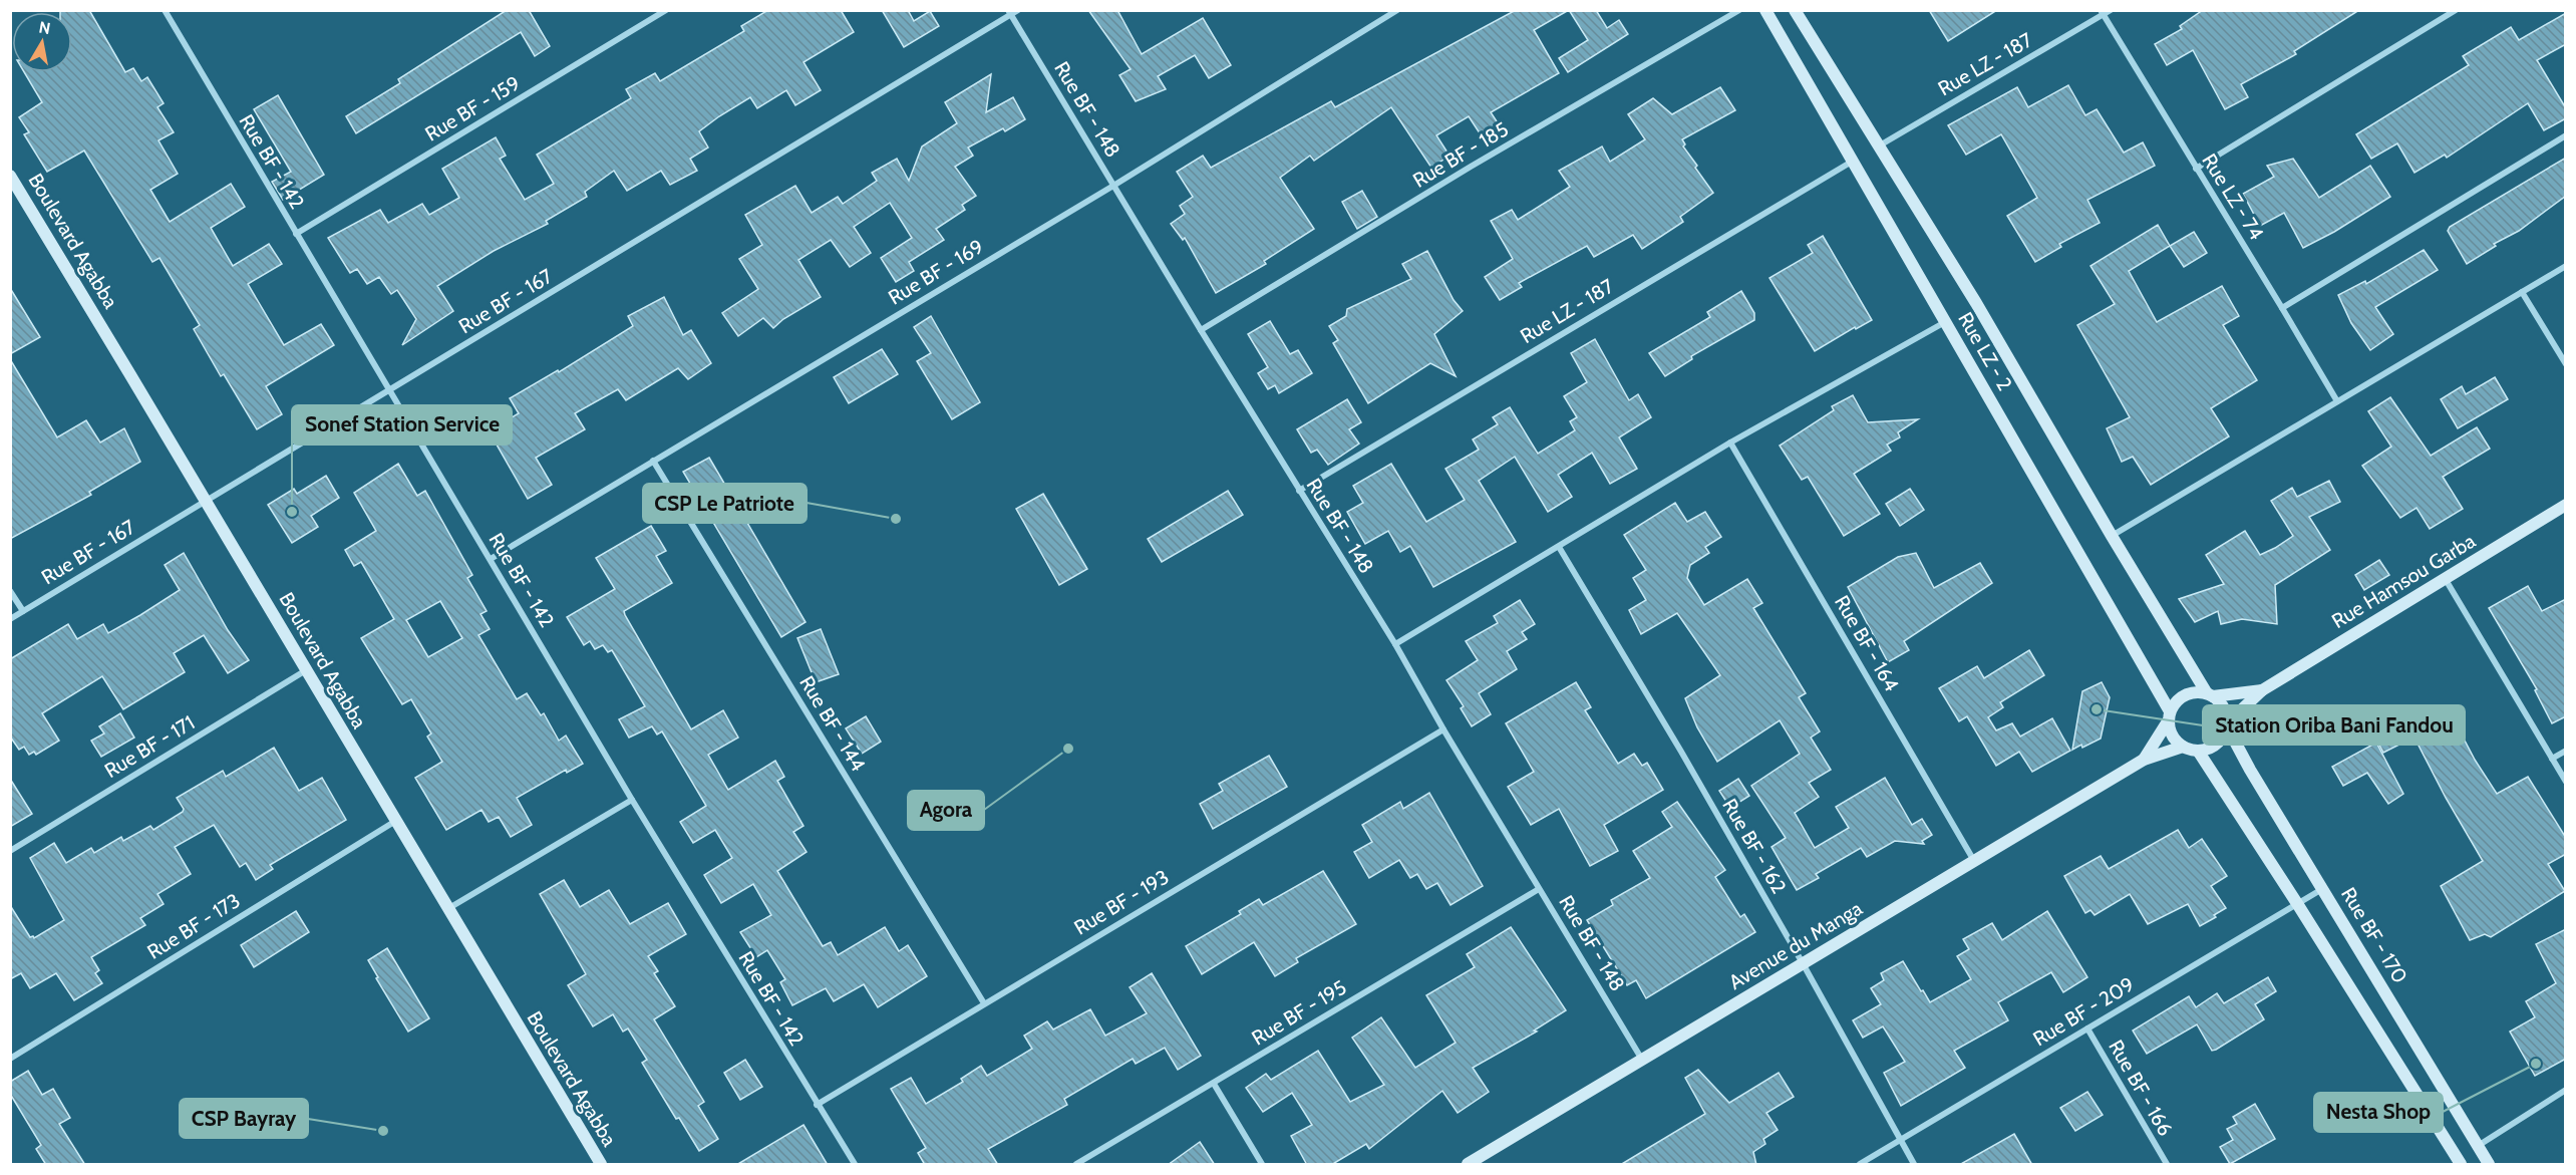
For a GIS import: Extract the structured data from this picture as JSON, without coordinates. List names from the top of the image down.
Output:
{
  "streets": {
    "main road": [
      "Boulevard Agabba",
      "Rue LZ - 2",
      "Rue Hamsou Garba",
      "Rue BF - 170",
      "Avenue du Manga"
    ],
    "street": [
      "Rue LZ - 187",
      "Rue BF - 159",
      "Rue BF - 148",
      "Rue BF - 185",
      "Rue BF - 142",
      "Rue LZ - 74",
      "Rue BF - 169",
      "Rue BF - 167",
      "Rue BF - 164",
      "Rue BF - 144",
      "Rue BF - 171",
      "Rue BF - 162",
      "Rue BF - 193",
      "Rue BF - 173",
      "Rue BF - 209",
      "Rue BF - 195",
      "Rue BF - 166"
    ]
  },
  "crossings": [
    ["Rue LZ - 187", "Rue BF - 148"],
    ["Rue LZ - 187", "Rue LZ - 74"],
    ["Rue LZ - 187", "Rue LZ - 2"],
    ["Rue BF - 159", "Rue BF - 142"],
    ["Rue BF - 148", "Rue BF - 185"],
    ["Rue BF - 148", "Rue BF - 169"],
    ["Rue BF - 148", "Rue BF - 167"],
    ["Rue BF - 148", "Rue BF - 193"],
    ["Rue BF - 148", "Avenue du Manga"],
    ["Rue BF - 148", "Rue BF - 195"],
    ["Rue BF - 142", "Rue BF - 169"],
    ["Rue BF - 142", "Rue BF - 167"],
    ["Rue BF - 142", "Rue BF - 193"],
    ["Boulevard Agabba", "Rue BF - 167"],
    ["Boulevard Agabba", "Rue BF - 171"],
    ["Boulevard Agabba", "Rue BF - 173"],
    ["Rue BF - 169", "Rue BF - 144"],
    ["Rue LZ - 2", "Rue BF - 170"],
    ["Rue BF - 164", "Avenue du Manga"],
    ["Rue BF - 144", "Rue BF - 193"],
    ["Rue BF - 162", "Avenue du Manga"],
    ["Rue BF - 162", "Rue BF - 209"],
    ["Rue BF - 170", "Rue BF - 209"],
    ["Rue BF - 209", "Rue BF - 166"]
  ],
  "places": [
    "Sonef Station Service",
    "CSP Le Patriote",
    "Station Oriba Bani Fandou",
    "Agora",
    "Nesta Shop",
    "CSP Bayray"
  ],
  "north": "top"
}
